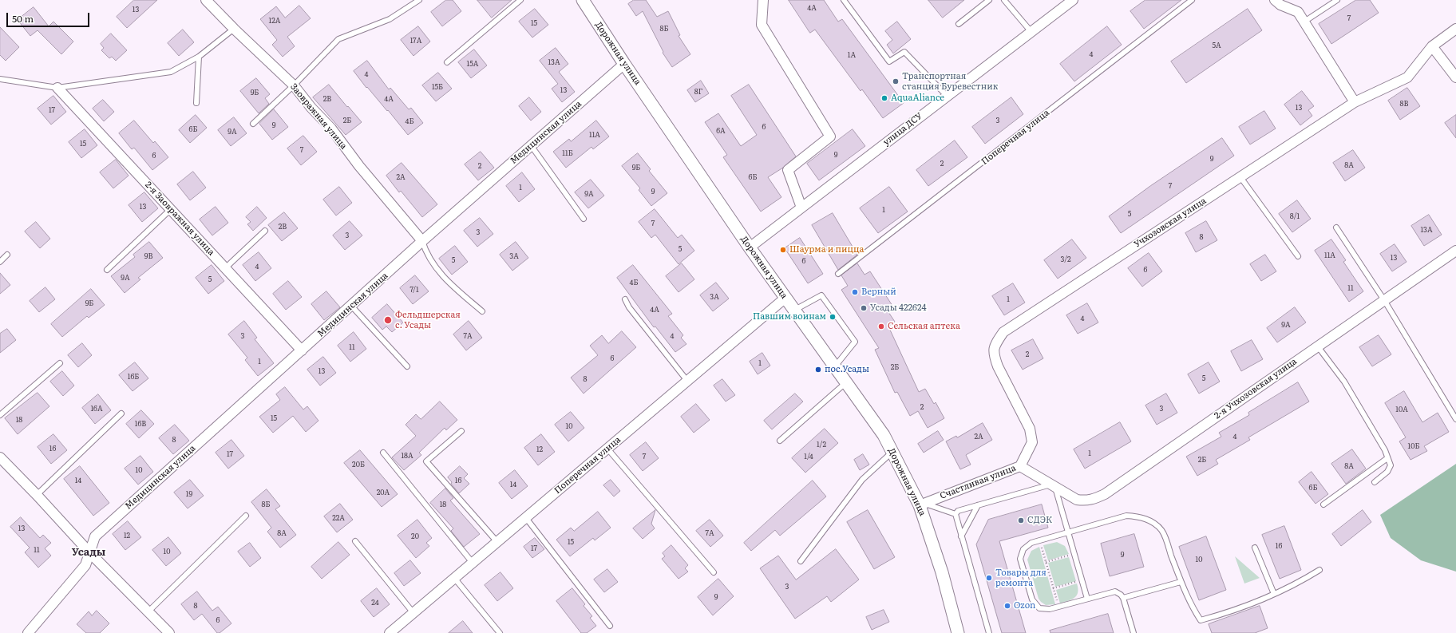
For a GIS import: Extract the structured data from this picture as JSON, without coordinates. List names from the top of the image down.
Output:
{
  "streets": {
    "street": [
      "Дорожная улица",
      "Заовражная улица",
      "улица ДСУ",
      "Медицинская улица",
      "Поперечная улица",
      "2-я Заовражная улица",
      "Учхозовская улица",
      "2-я Учхозовская улица",
      "Счастливая улица"
    ]
  },
  "crossings": [
    ["Дорожная улица", "улица ДСУ"],
    ["Дорожная улица", "Медицинская улица"],
    ["Дорожная улица", "Поперечная улица"],
    ["Дорожная улица", "Счастливая улица"],
    ["Заовражная улица", "Медицинская улица"],
    ["Медицинская улица", "2-я Заовражная улица"],
    ["Учхозовская улица", "Счастливая улица"],
    ["2-я Учхозовская улица", "Счастливая улица"]
  ],
  "districts": ["Усады"],
  "places": [
    "Транспортная станция Буревестник",
    "AquaAliance",
    "Шаурма и пицца",
    "Верный",
    "Усады 422624",
    "Павшим воинам",
    "Фельдшерская с. Усады",
    "Сельская аптека",
    "пос.Усады",
    "СДЭК",
    "Товары для ремонта",
    "Ozon"
  ],
  "house_numbers": [
    "4А",
    "13",
    "7",
    "12А",
    "15",
    "8Б",
    "17А",
    "5А",
    "4",
    "1А",
    "13А",
    "15А",
    "4",
    "15Б",
    "13",
    "8Г",
    "9Б",
    "2В",
    "4А",
    "8В",
    "13",
    "17",
    "2Б",
    "3",
    "4Б",
    "9",
    "6",
    "6Б",
    "6А",
    "9А",
    "11А",
    "15",
    "7",
    "11Б",
    "9",
    "6",
    "9",
    "2",
    "8А",
    "2",
    "9Б",
    "2А",
    "6Б",
    "7",
    "1",
    "9",
    "9А",
    "13",
    "1",
    "5",
    "8/1",
    "7",
    "2В",
    "13А",
    "3",
    "3",
    "8",
    "5",
    "11А",
    "9В",
    "3А",
    "13",
    "3/2",
    "5",
    "6",
    "4",
    "6",
    "9А",
    "5",
    "4Б",
    "11",
    "7/1",
    "3А",
    "1",
    "9Б",
    "4А",
    "4",
    "9А",
    "3",
    "7А",
    "4",
    "11",
    "2",
    "6",
    "1",
    "1",
    "2Б",
    "13",
    "16Б",
    "5",
    "8",
    "2",
    "16А",
    "3",
    "10А",
    "15",
    "18",
    "16В",
    "10",
    "2А",
    "4",
    "8",
    "1/2",
    "10Б",
    "16",
    "12",
    "1",
    "17",
    "18А",
    "7",
    "1/4",
    "2Б",
    "20Б",
    "8А",
    "10",
    "14",
    "16",
    "14",
    "6Б",
    "20А",
    "19",
    "8Б",
    "18",
    "22А",
    "13",
    "8А",
    "7А",
    "12",
    "20",
    "15",
    "16",
    "17",
    "11",
    "10",
    "9",
    "10",
    "3",
    "9",
    "24",
    "8",
    "6"
  ],
  "scale_bar": "50 m"
}
